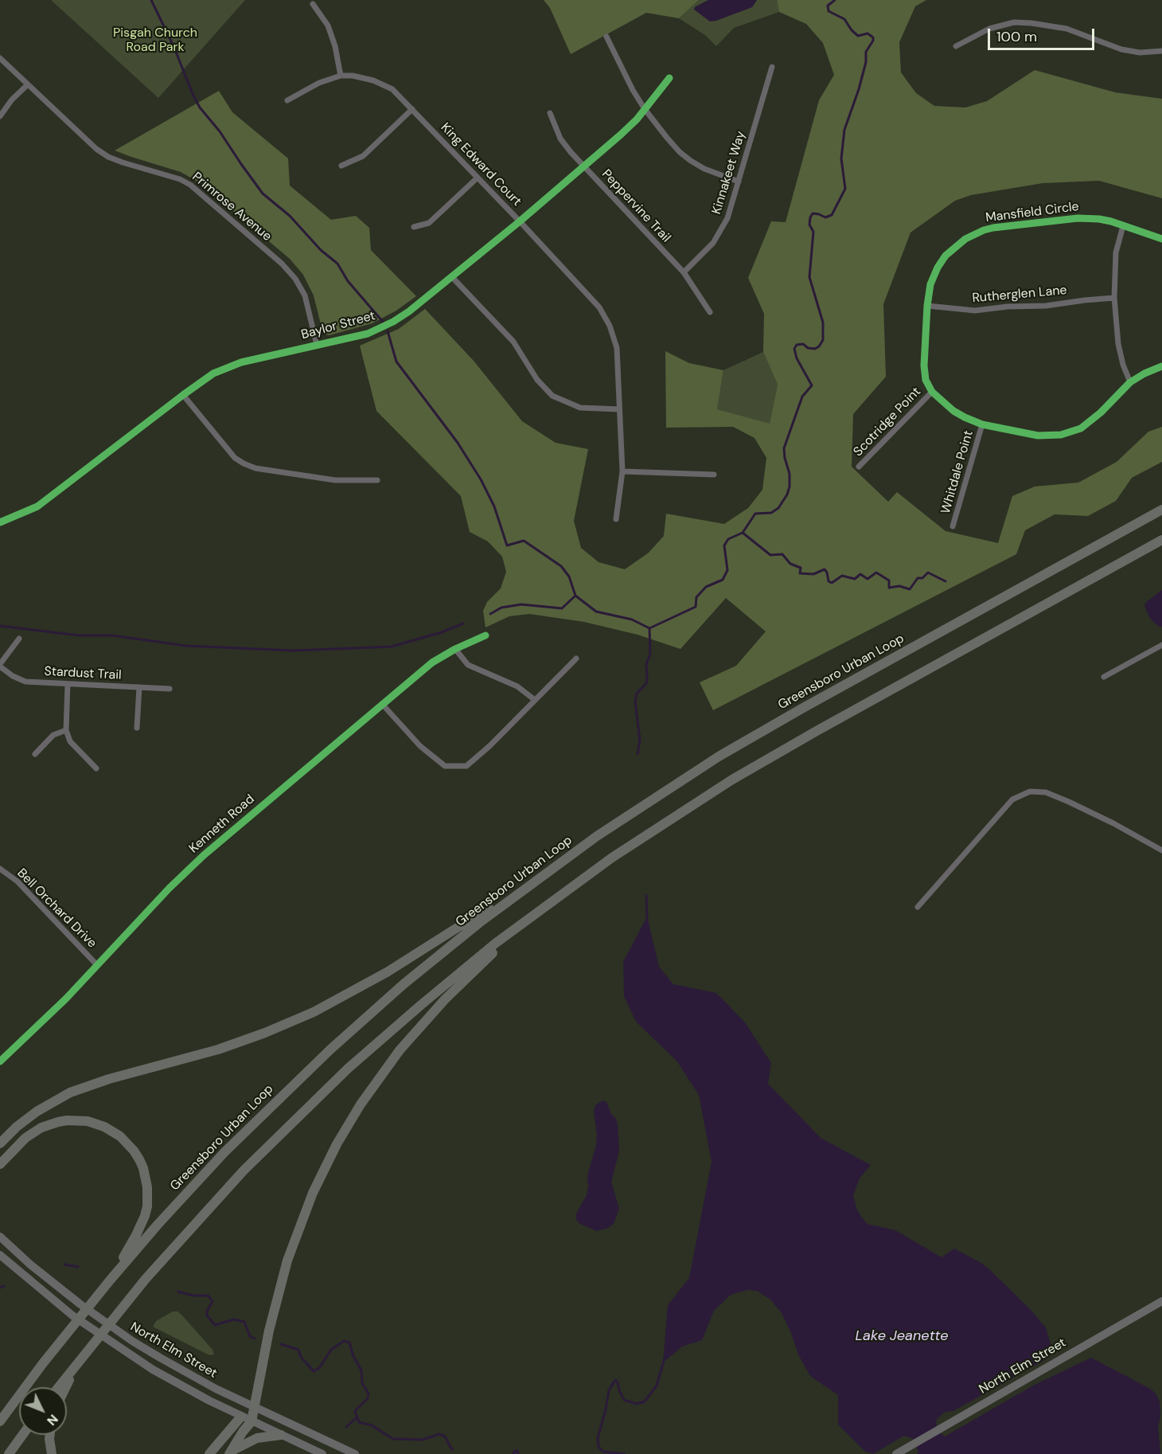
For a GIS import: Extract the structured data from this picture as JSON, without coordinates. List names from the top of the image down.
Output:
{
  "streets": {
    "highway": ["Greensboro Urban Loop"],
    "main road": ["North Elm Street"],
    "street": [
      "King Edward Court",
      "Kinnakeet Way",
      "Peppervine Trail",
      "Primrose Avenue",
      "Mansfield Circle",
      "Rutherglen Lane",
      "Baylor Street",
      "Scotridge Point",
      "Whitdale Point",
      "Stardust Trail",
      "Kenneth Road",
      "Bell Orchard Drive"
    ]
  },
  "crossings": [
    ["King Edward Court", "Baylor Street"],
    ["Kinnakeet Way", "Peppervine Trail"],
    ["Peppervine Trail", "Baylor Street"],
    ["Primrose Avenue", "Baylor Street"],
    ["Mansfield Circle", "Rutherglen Lane"],
    ["Mansfield Circle", "Scotridge Point"],
    ["Mansfield Circle", "Whitdale Point"],
    ["Kenneth Road", "Bell Orchard Drive"]
  ],
  "water": ["Lake Jeanette"],
  "parks": ["Pisgah Church Road Park"],
  "scale_bar": "100 m",
  "north": "bottom right"
}
